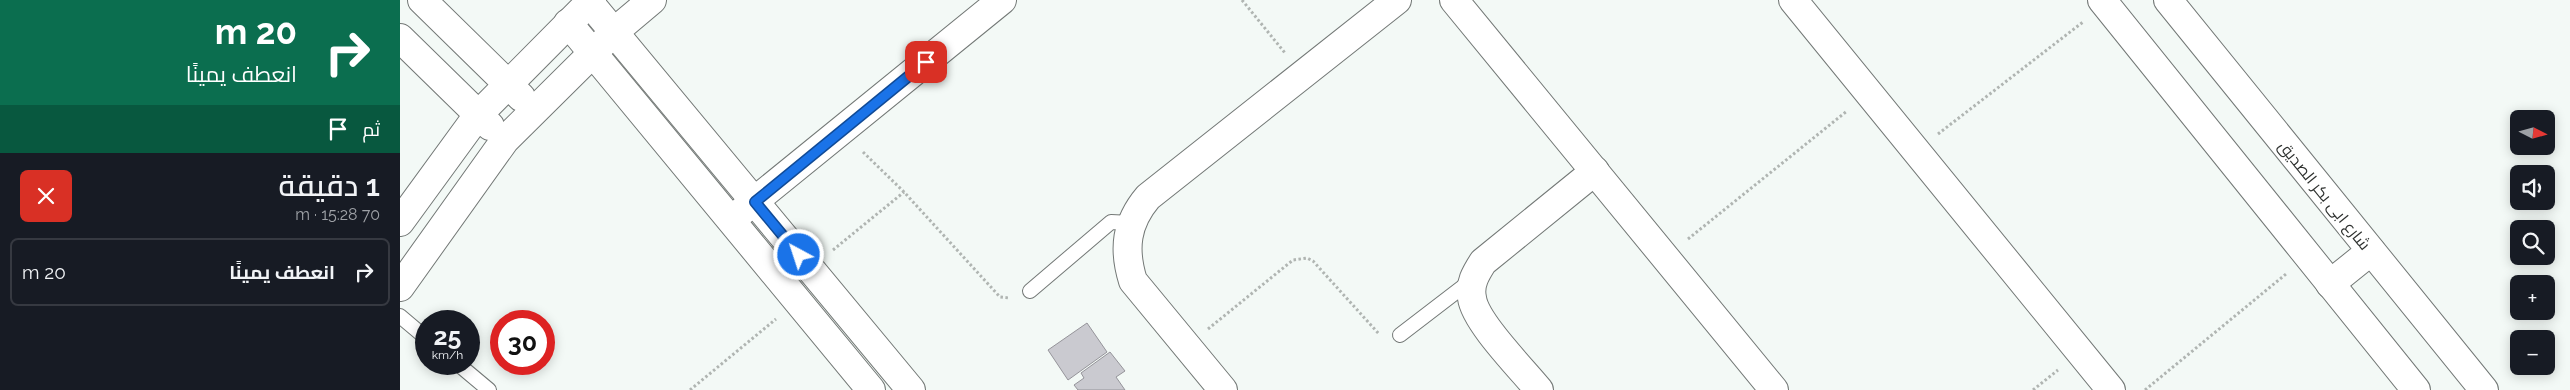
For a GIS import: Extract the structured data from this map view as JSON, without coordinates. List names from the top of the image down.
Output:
{
  "streets": {
    "street": ["شارع ابى بكر الصديق"]
  },
  "north": "right",
  "page": {
    "turn": ["20 m", "انعطف يمينًا"],
    "then": "ثم",
    "map_buttons": ["+", "−"],
    "heading": ["1 دقيقة", "70 m · 15:28"],
    "list": [
      {
        "name": "انعطف يمينًا",
        "value": "20 m"
      }
    ],
    "speed": "25 km/h",
    "limit": "30"
  }
}
